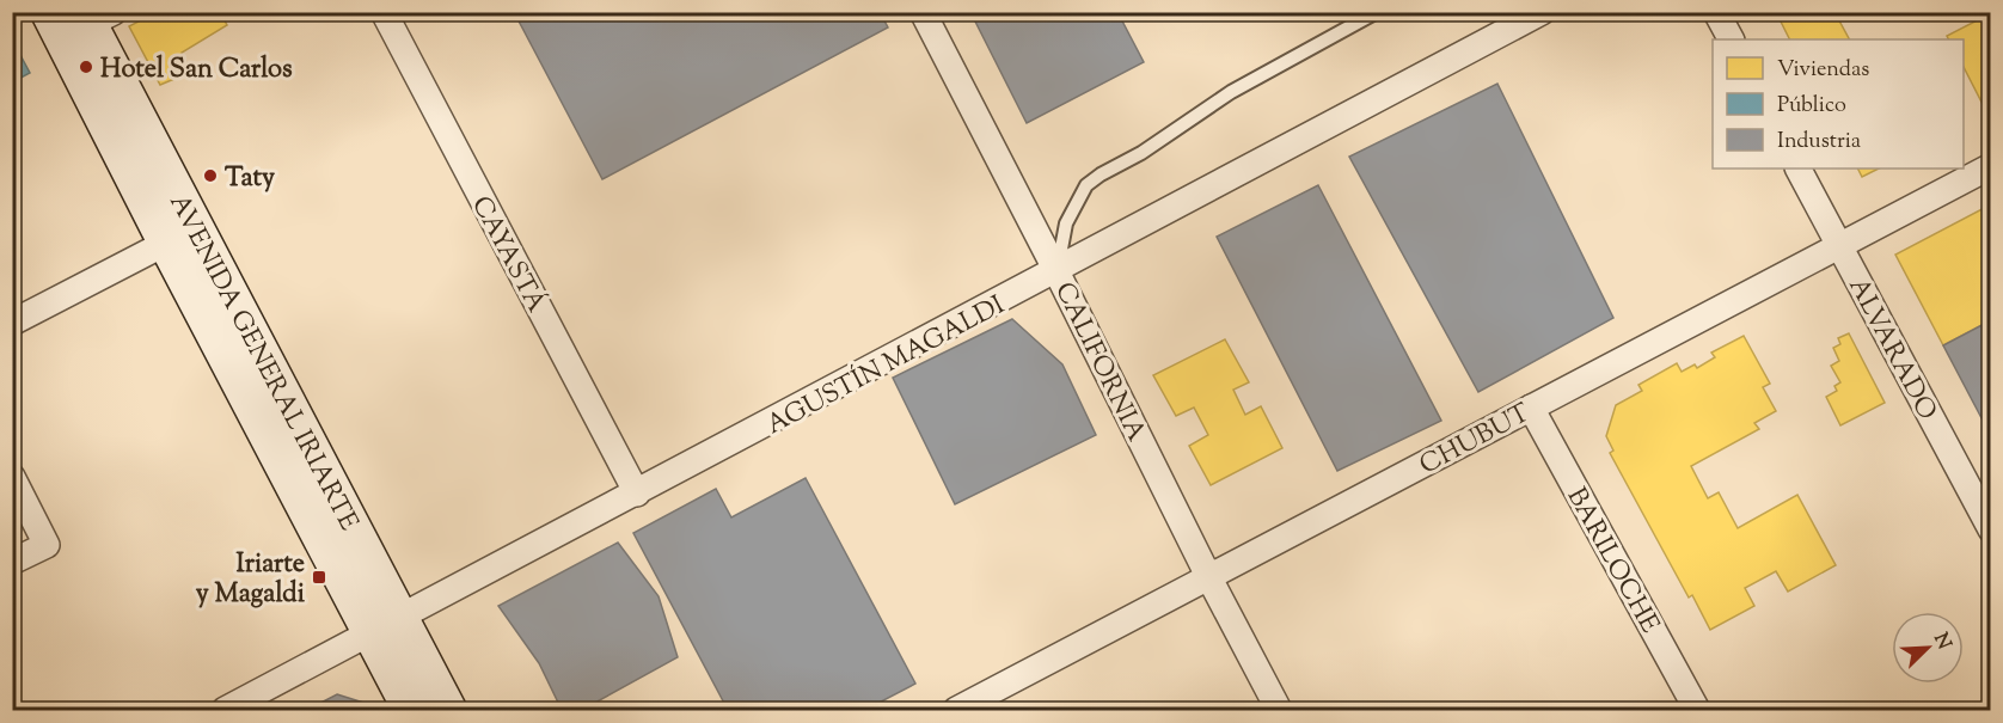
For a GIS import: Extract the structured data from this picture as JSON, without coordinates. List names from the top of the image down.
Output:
{
  "streets": {
    "main road": ["AVENIDA GENERAL IRIARTE"],
    "street": [
      "CAYASTÁ",
      "ALVARADO",
      "CALIFORNIA",
      "AGUSTÍN MAGALDI",
      "CHUBUT",
      "BARILOCHE"
    ]
  },
  "crossings": [
    ["CAYASTÁ", "AGUSTÍN MAGALDI"],
    ["ALVARADO", "CHUBUT"],
    ["AVENIDA GENERAL IRIARTE", "AGUSTÍN MAGALDI"],
    ["CALIFORNIA", "AGUSTÍN MAGALDI"],
    ["CALIFORNIA", "CHUBUT"],
    ["CHUBUT", "BARILOCHE"]
  ],
  "places": {
    "other": ["Hotel San Carlos", "Taty"],
    "transit": ["Iriarte y Magaldi"]
  },
  "legend": ["Viviendas", "Público", "Industria"],
  "north": "top right"
}
